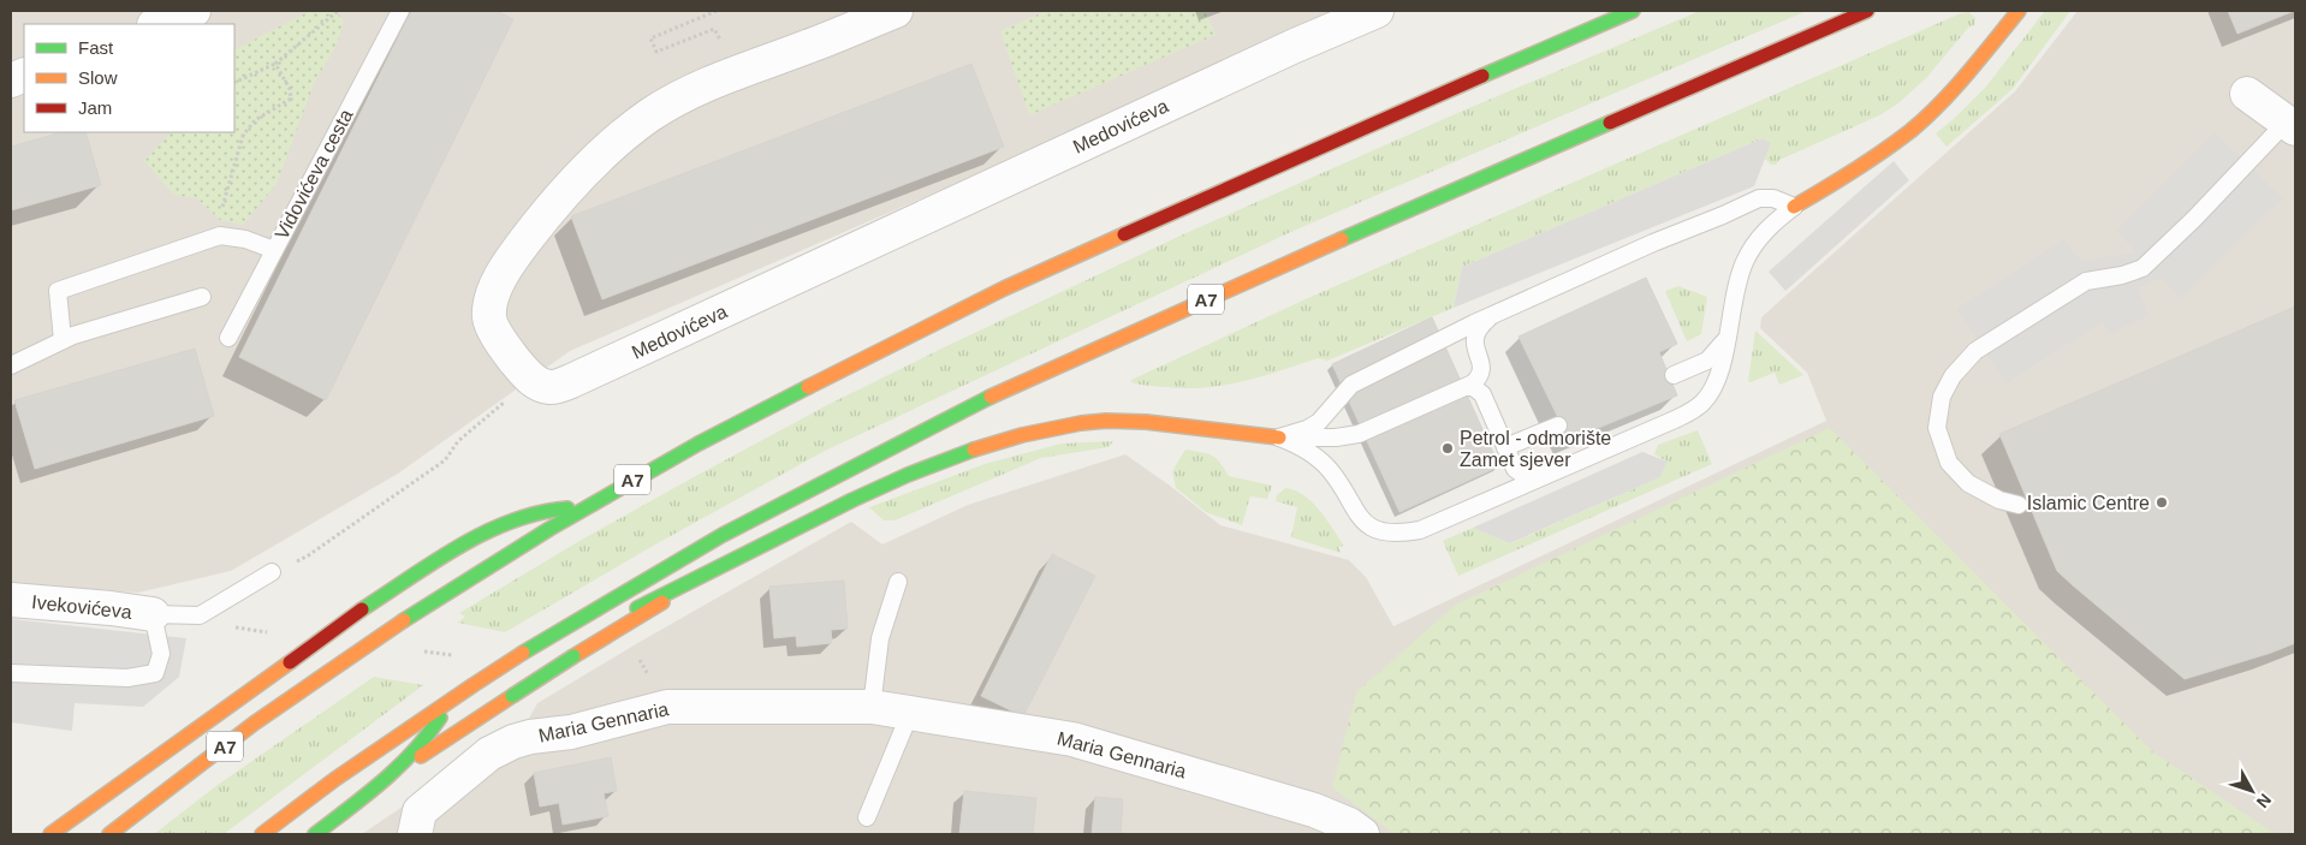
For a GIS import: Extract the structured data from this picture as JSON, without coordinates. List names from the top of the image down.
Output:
{
  "streets": {
    "highway": ["A7"],
    "street": ["Medovićeva", "Ivekovićeva", "Maria Gennaria"],
    "lane": ["Vidovićeva cesta"]
  },
  "places": ["Petrol - odmorište Zamet sjever", "Islamic Centre"],
  "legend": ["Fast", "Slow", "Jam"],
  "north": "bottom right"
}
